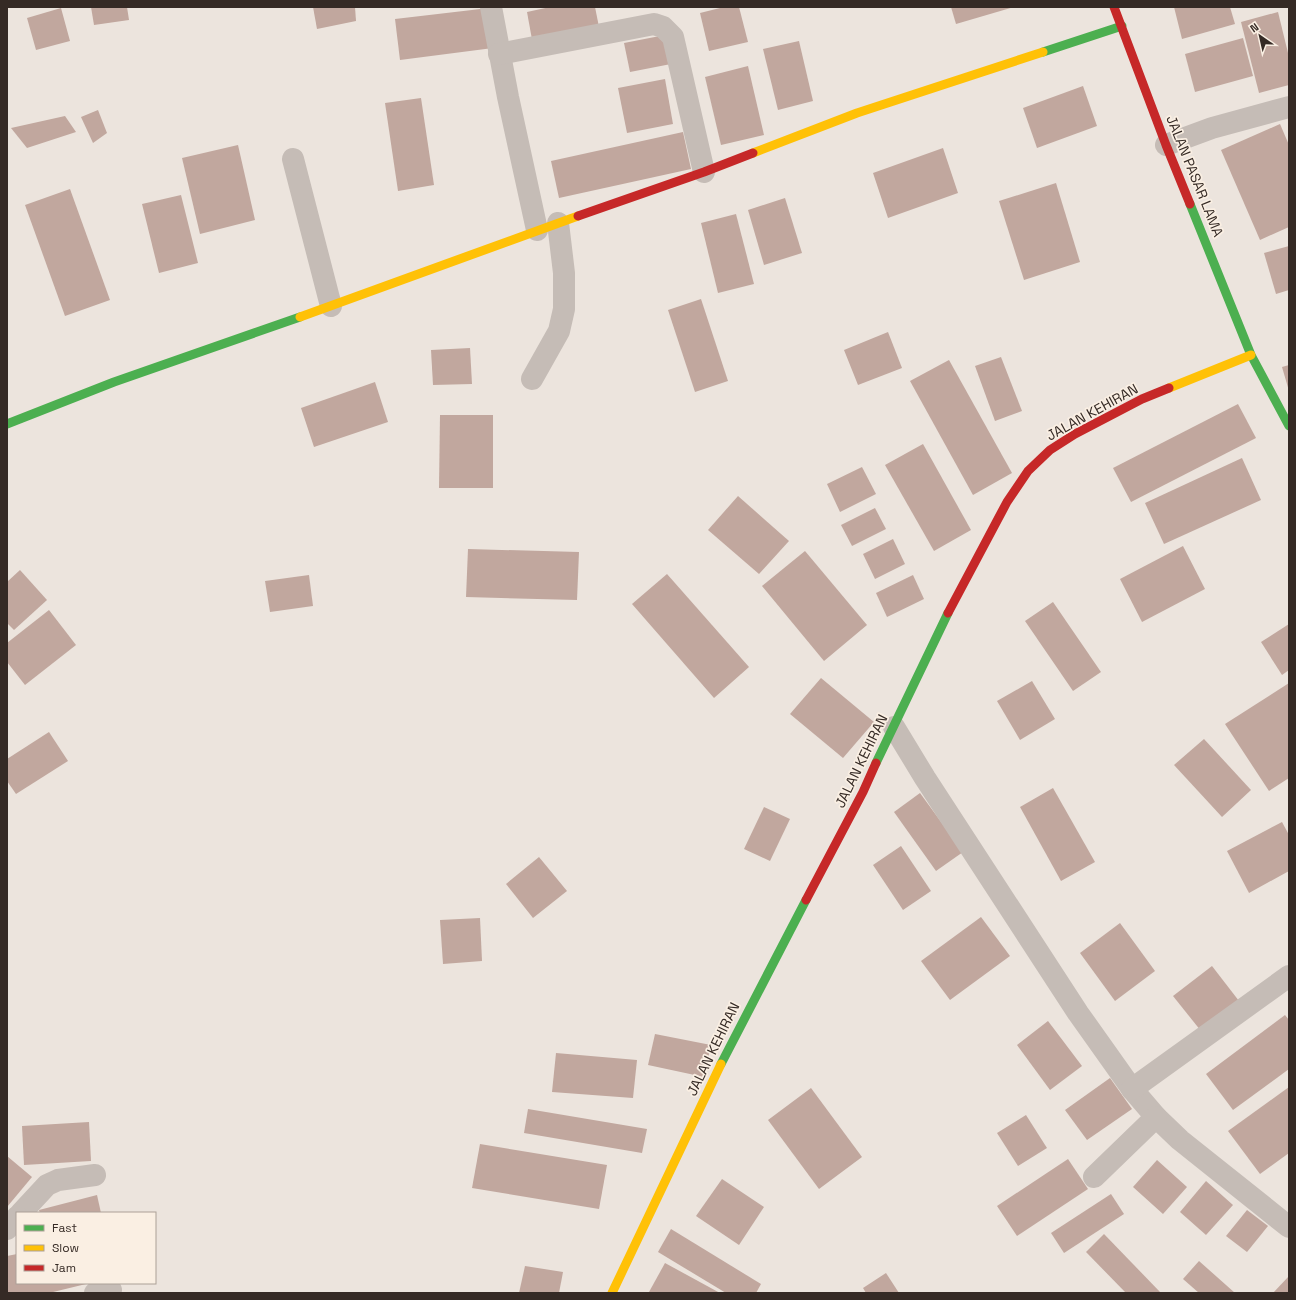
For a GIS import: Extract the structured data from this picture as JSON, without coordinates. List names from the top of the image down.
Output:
{
  "streets": {
    "street": ["JALAN PASAR LAMA", "JALAN KEHIRAN"]
  },
  "crossings": [
    ["JALAN PASAR LAMA", "JALAN KEHIRAN"]
  ],
  "legend": ["Fast", "Slow", "Jam"],
  "north": "top left"
}
